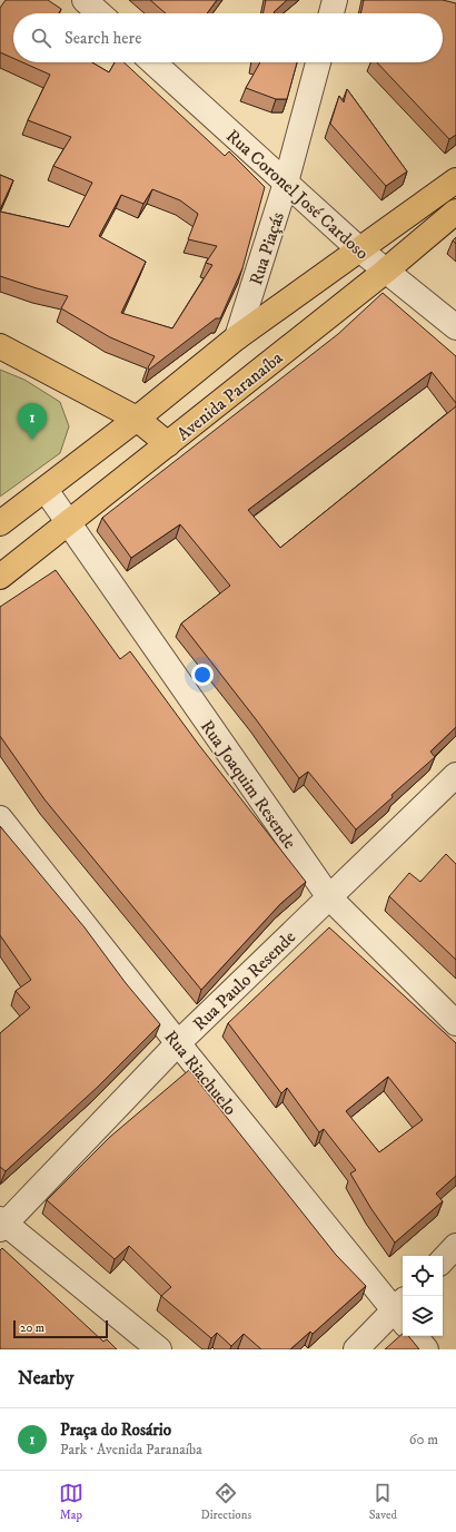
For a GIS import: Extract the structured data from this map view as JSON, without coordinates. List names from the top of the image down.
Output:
{
  "streets": {
    "main road": ["Avenida Paranaíba"],
    "street": [
      "Rua Coronel José Cardoso",
      "Rua Piaçás",
      "Rua Joaquim Resende",
      "Rua Paulo Resende",
      "Rua Riachuelo"
    ]
  },
  "crossings": [
    ["Rua Coronel José Cardoso", "Rua Piaçás"],
    ["Rua Coronel José Cardoso", "Avenida Paranaíba"],
    ["Avenida Paranaíba", "Rua Joaquim Resende"],
    ["Rua Joaquim Resende", "Rua Paulo Resende"],
    ["Rua Paulo Resende", "Rua Riachuelo"]
  ],
  "scale_bar": "20 m",
  "page": {
    "search": "Search here",
    "pins": "1",
    "scale": "20 m",
    "heading": "Nearby",
    "list": [
      {
        "mark": "1",
        "name": "Praça do Rosário",
        "note": "Park · Avenida Paranaíba",
        "value": "60 m"
      }
    ],
    "nav": ["Map", "Directions", "Saved"]
  }
}
